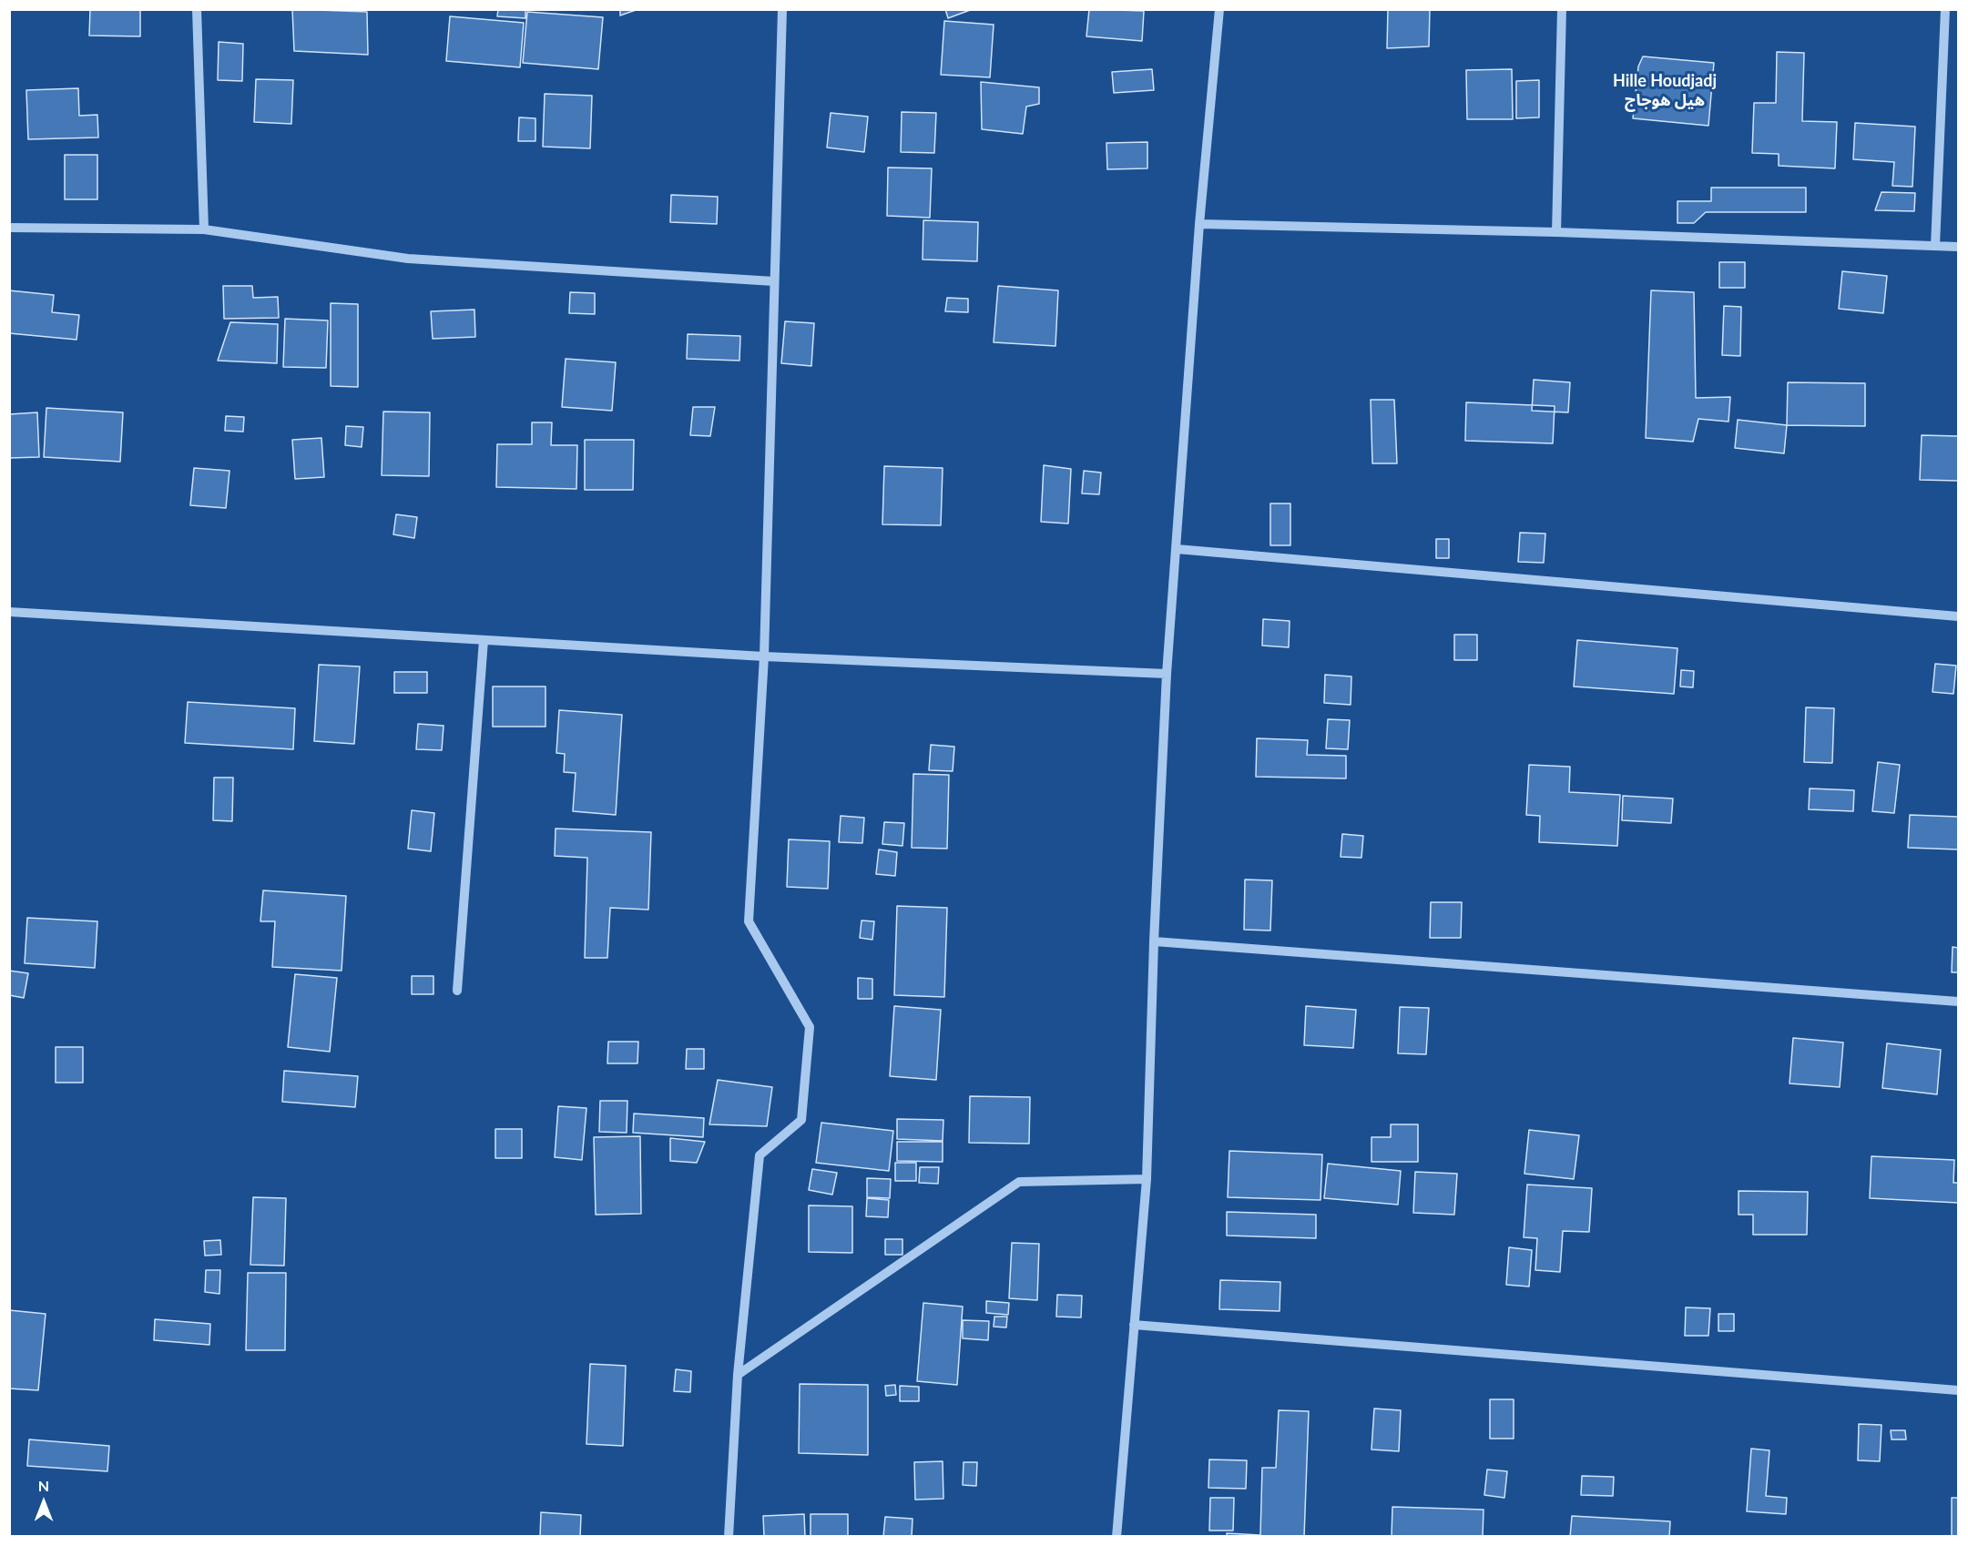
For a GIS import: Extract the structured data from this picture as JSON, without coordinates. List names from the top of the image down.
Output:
{
  "districts": ["Hille Houdjadj هيل هوجاج"],
  "north": "top"
}
